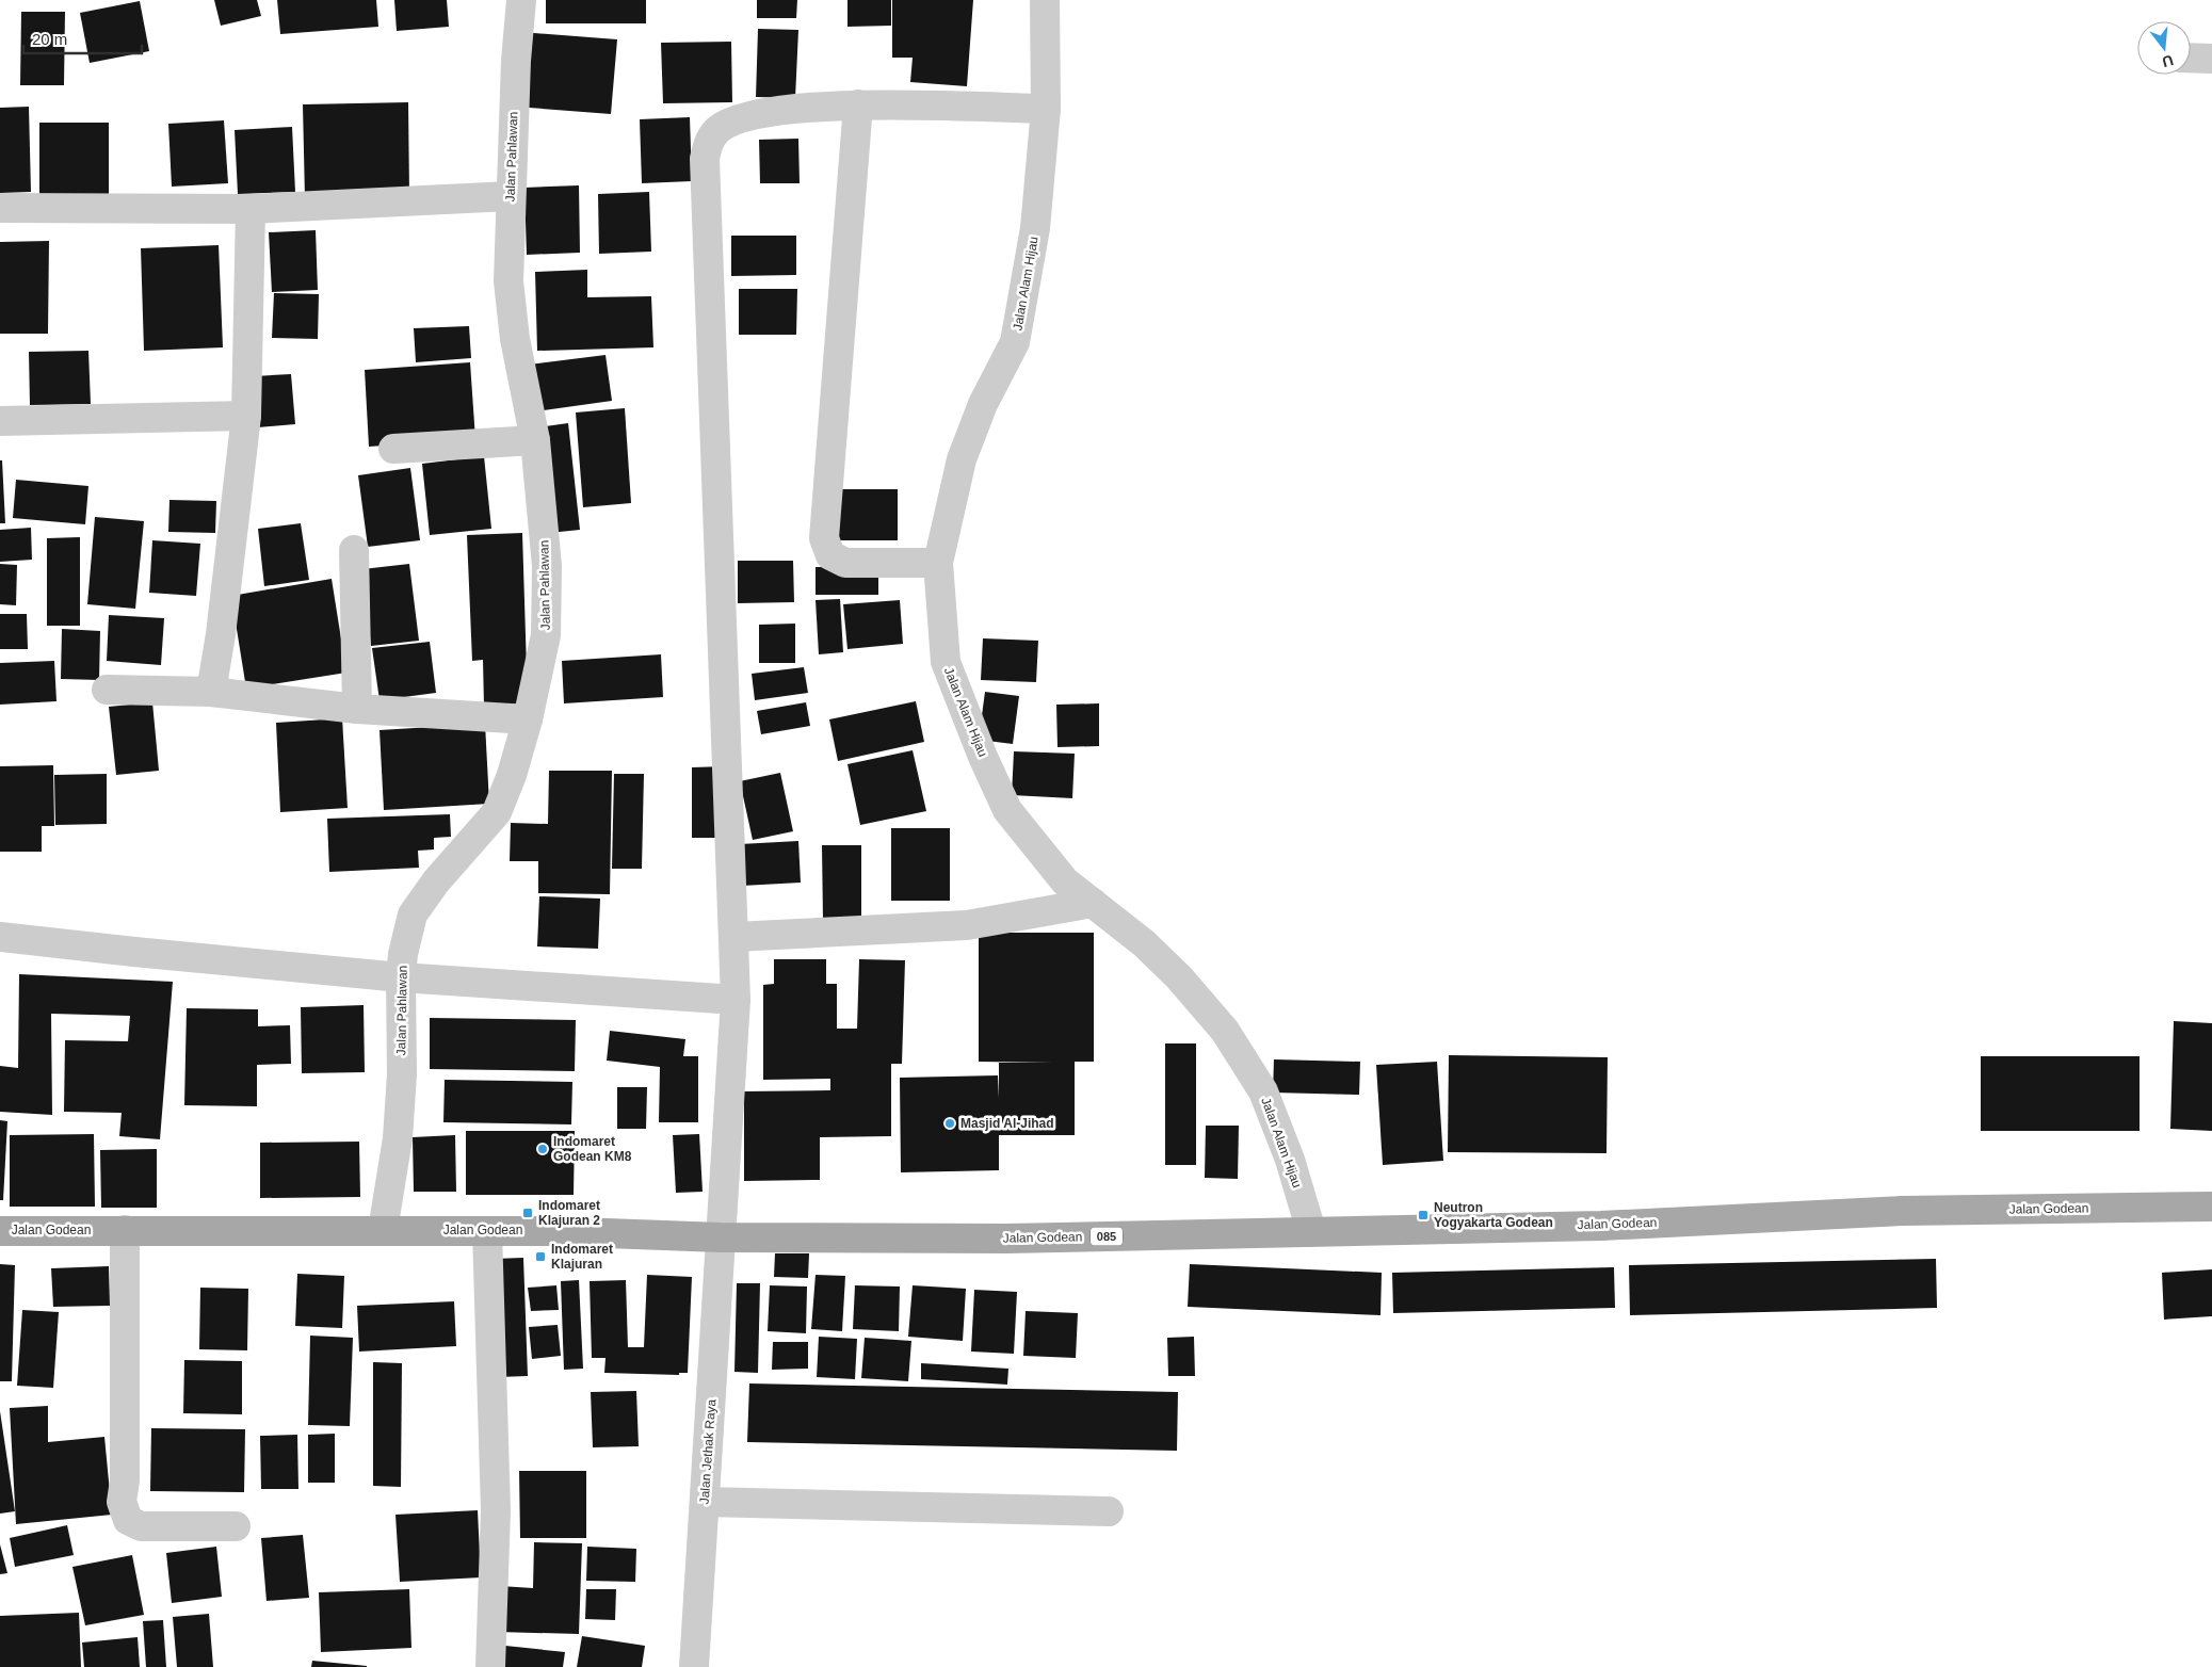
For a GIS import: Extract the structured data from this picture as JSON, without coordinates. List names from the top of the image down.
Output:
{
  "streets": {
    "main road": ["Jalan Godean", "085"],
    "street": ["Jalan Pahlawan", "Jalan Alam Hijau", "Jalan Jethak Raya"]
  },
  "crossings": [
    ["Jalan Pahlawan", "Jalan Godean"],
    ["Jalan Alam Hijau", "Jalan Godean"],
    ["Jalan Alam Hijau", "Jalan Jethak Raya"],
    ["Jalan Godean", "Jalan Jethak Raya"]
  ],
  "places": {
    "other": ["Masjid Al-Jihad", "Indomaret Godean KM8"],
    "transit": ["Indomaret Klajuran 2", "Neutron Yogyakarta Godean", "Indomaret Klajuran"]
  },
  "scale_bar": "20 m",
  "north": "bottom"
}
